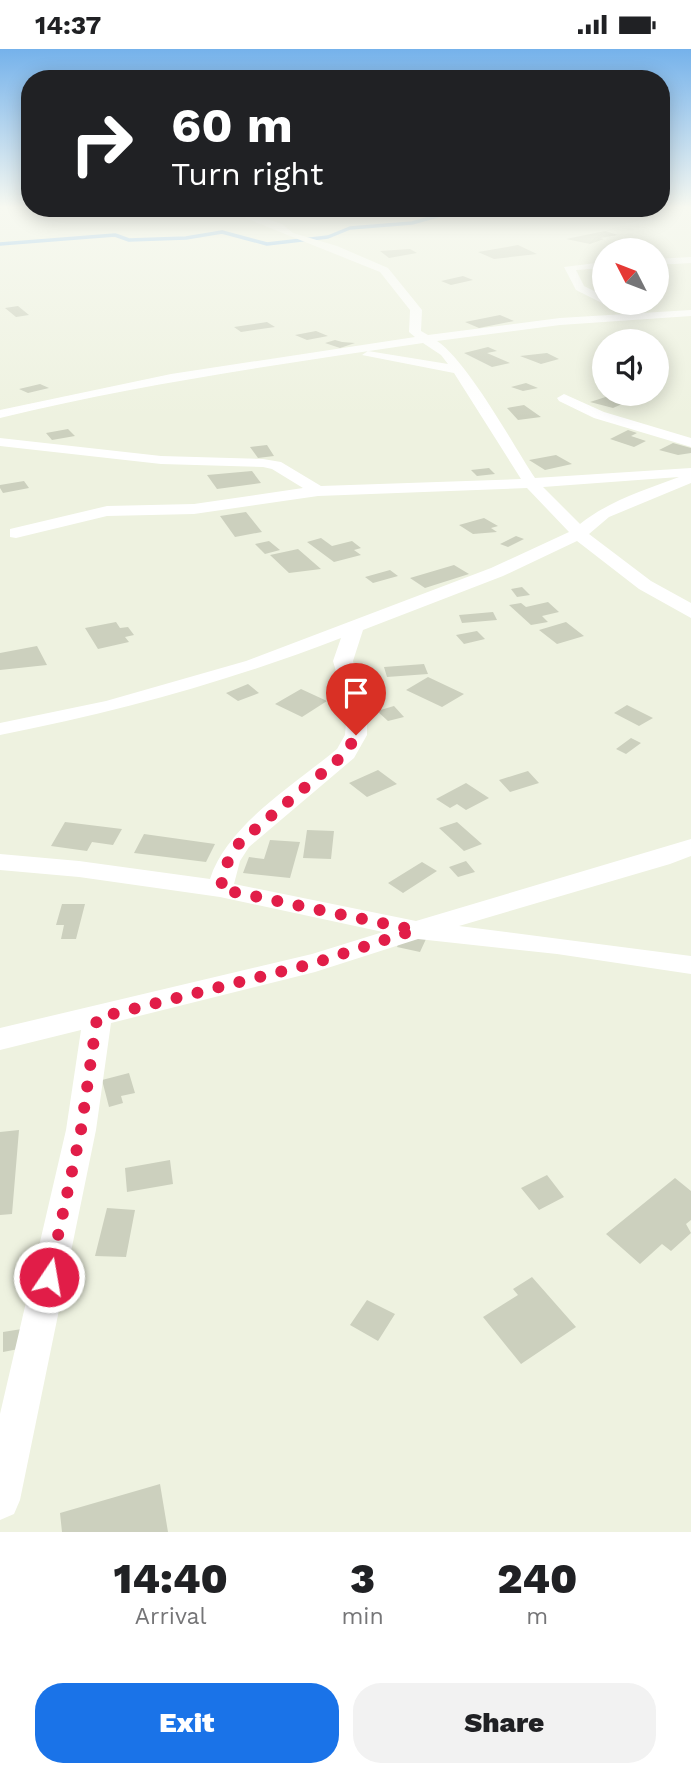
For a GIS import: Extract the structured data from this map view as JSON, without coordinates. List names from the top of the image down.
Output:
{
  "north": "top left",
  "page": {
    "status": "14:37",
    "turn": ["60 m", "Turn right"],
    "eta": [
      "14:40",
      "Arrival",
      "3",
      "min",
      "240",
      "m"
    ],
    "buttons": ["Exit", "Share"]
  }
}
